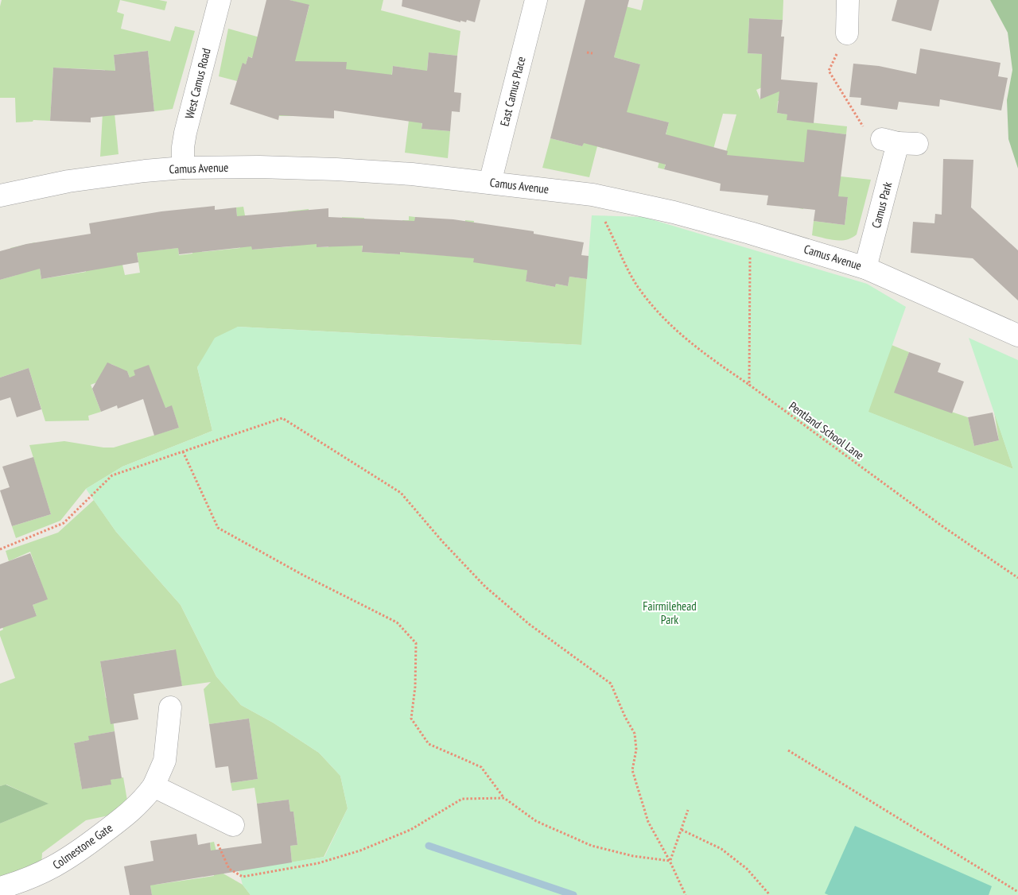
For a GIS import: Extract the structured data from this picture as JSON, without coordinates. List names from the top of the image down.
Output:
{
  "streets": {
    "street": [
      "West Camus Road",
      "East Camus Place",
      "Camus Avenue",
      "Camus Park",
      "Colmestone Gate"
    ],
    "path": ["Pentland School Lane"]
  },
  "crossings": [
    ["West Camus Road", "Camus Avenue"],
    ["East Camus Place", "Camus Avenue"],
    ["Camus Avenue", "Camus Park"],
    ["Camus Avenue", "Pentland School Lane"]
  ],
  "parks": ["Fairmilehead Park"]
}
